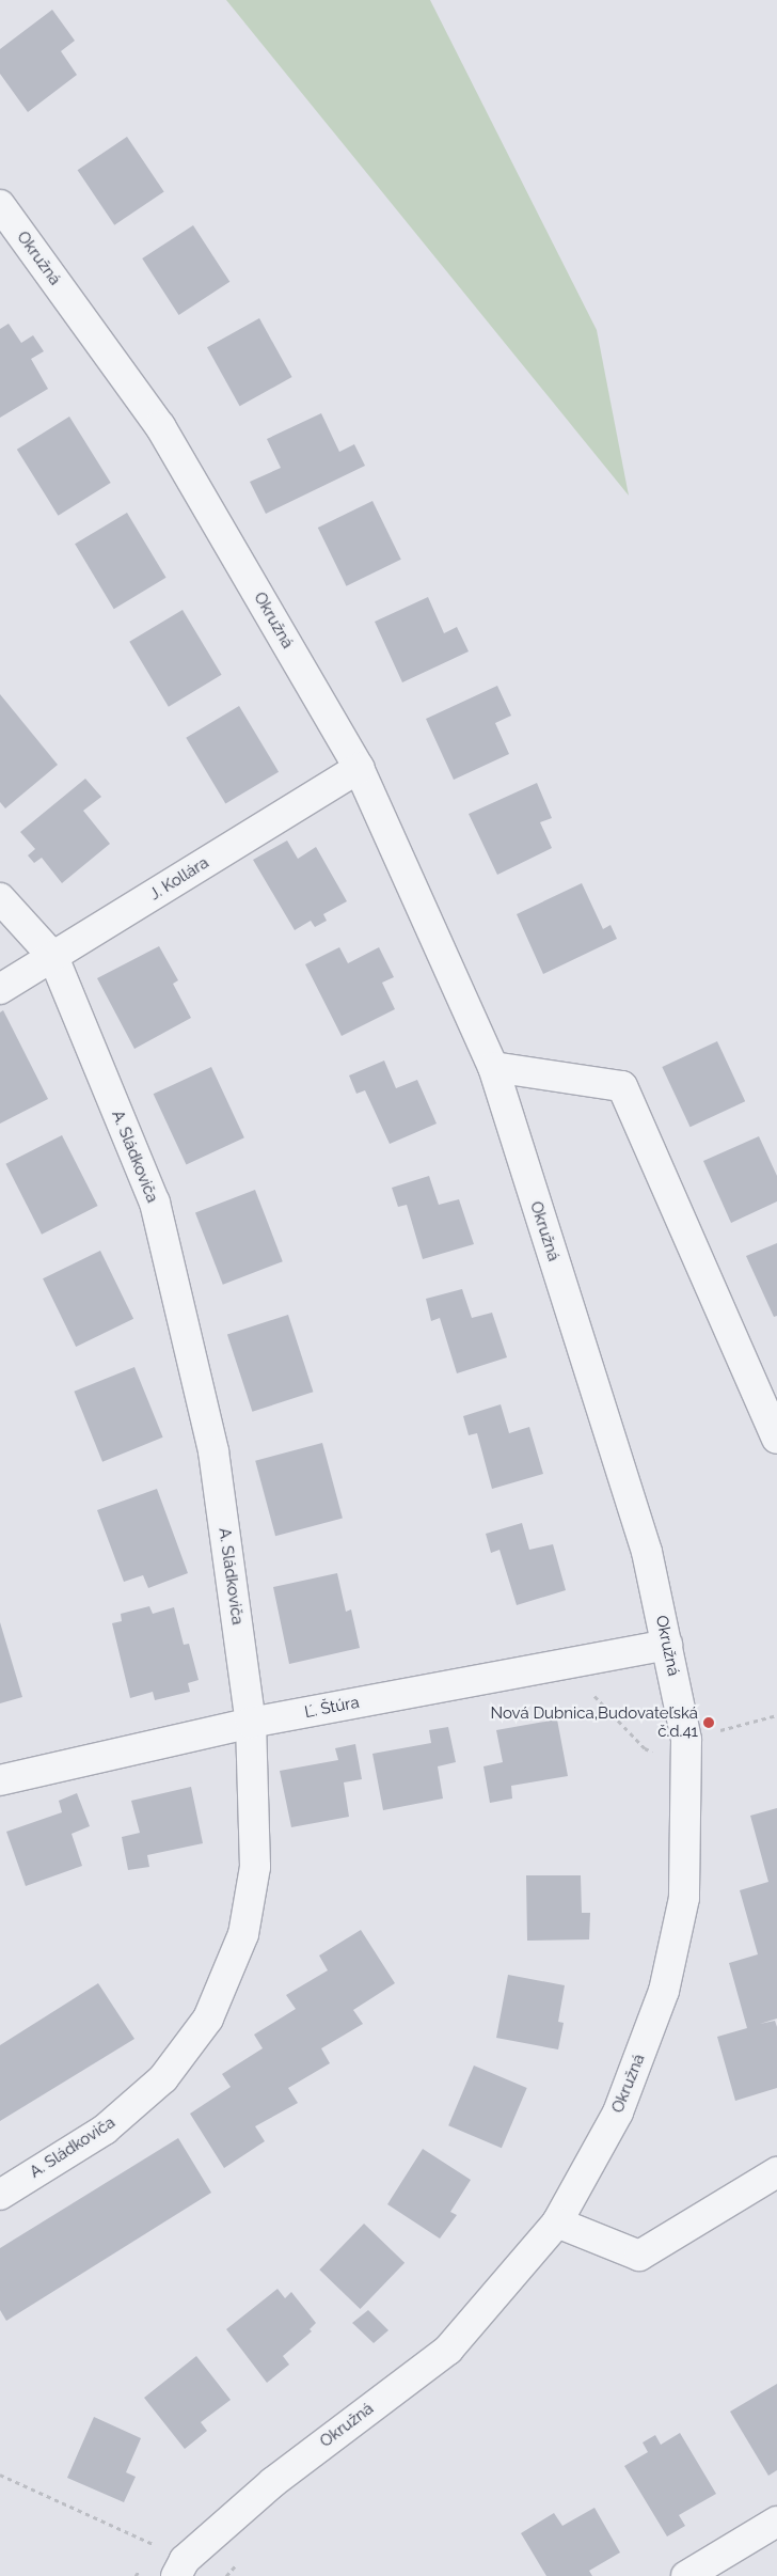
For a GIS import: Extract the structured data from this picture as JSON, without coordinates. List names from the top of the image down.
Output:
{
  "streets": {
    "street": [
      "Okružná",
      "J. Kollára",
      "A. Sládkoviča",
      "Ľ. Štúra"
    ]
  },
  "crossings": [
    ["Okružná", "J. Kollára"],
    ["Okružná", "Ľ. Štúra"],
    ["J. Kollára", "A. Sládkoviča"],
    ["A. Sládkoviča", "Ľ. Štúra"]
  ],
  "places": ["Nová Dubnica,Budovateľská č.d.41"]
}
